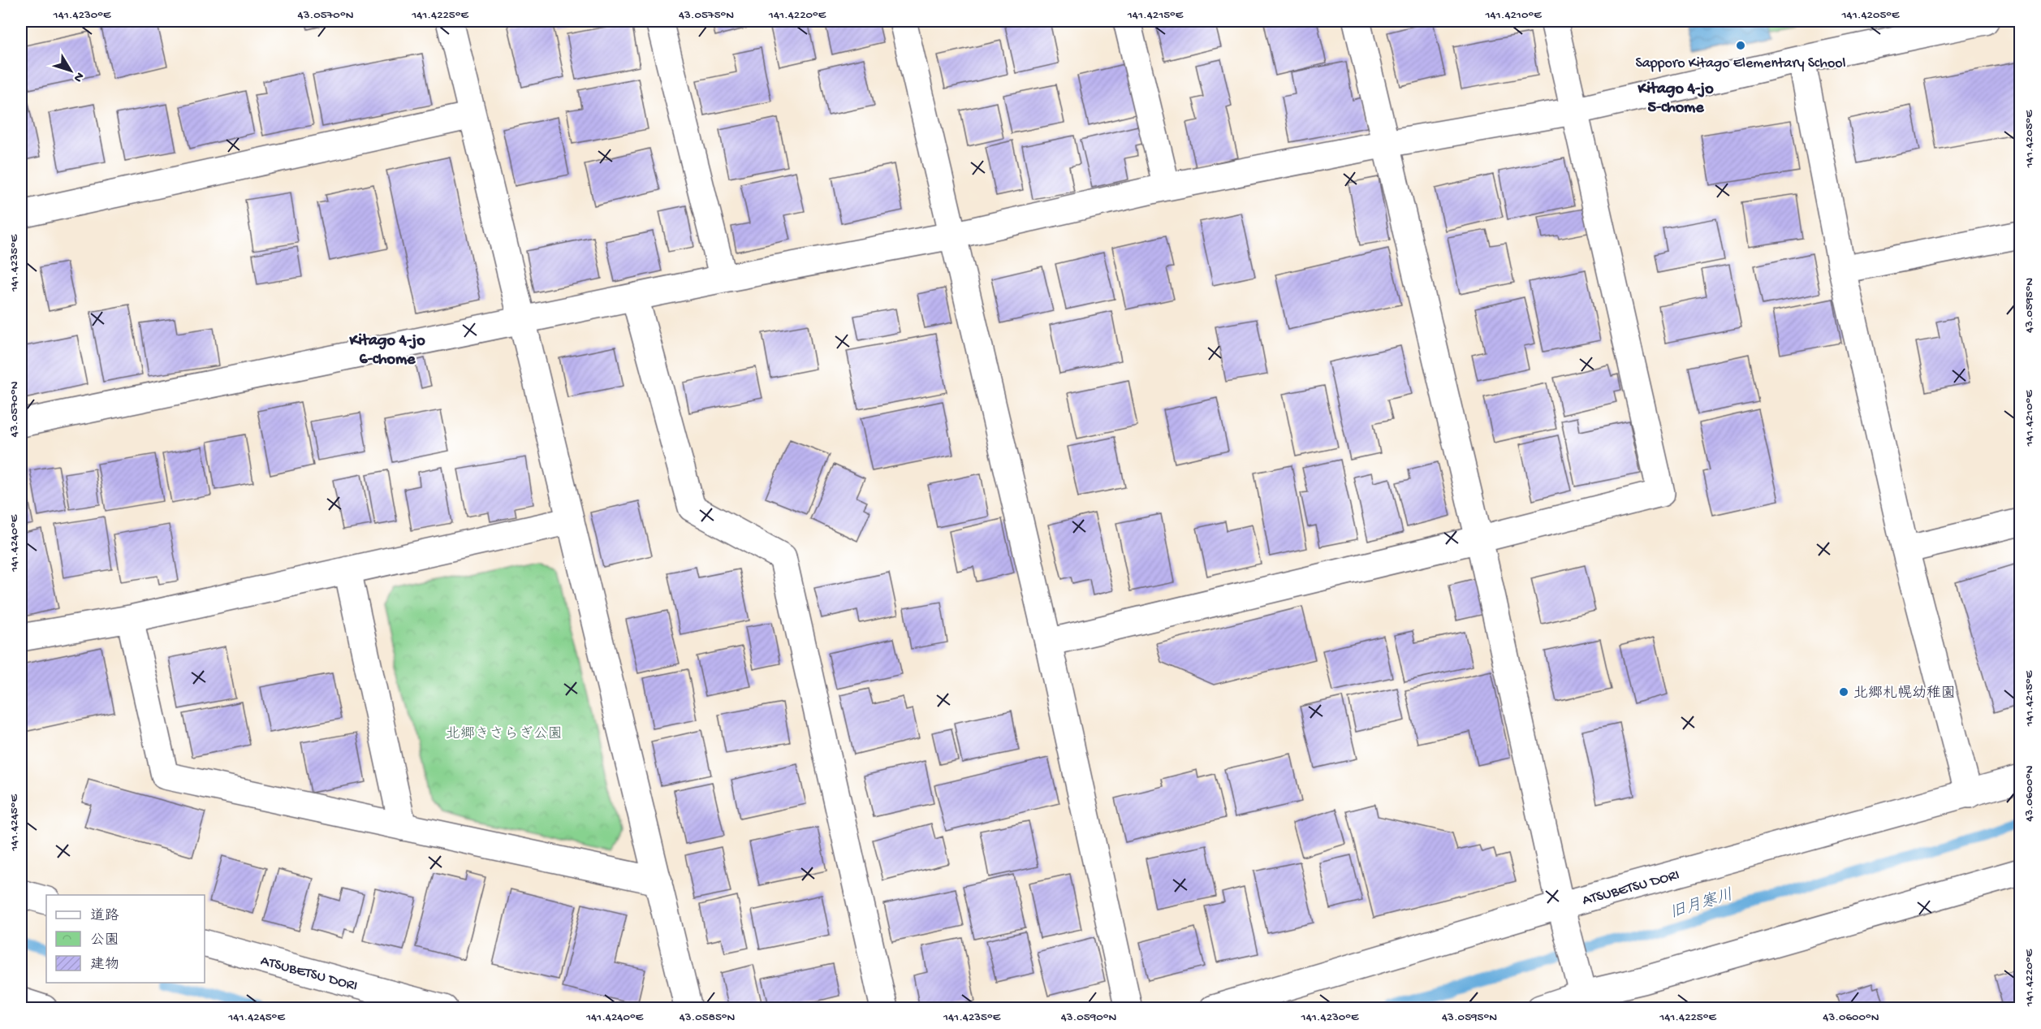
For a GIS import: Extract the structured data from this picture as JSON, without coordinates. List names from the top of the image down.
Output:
{
  "streets": {
    "street": ["ATSUBETSU DORI"]
  },
  "districts": ["Kitago 4-jo 5-chome", "Kitago 4-jo 6-chome"],
  "water": ["旧月寒川"],
  "parks": ["北郷きさらぎ公園"],
  "places": ["Sapporo Kitago Elementary School", "北郷札幌幼稚園"],
  "legend": ["道路", "公園", "建物"],
  "north": "bottom right",
  "coordinates": [
    "141.4230°E",
    "43.0570°N",
    "141.4225°E",
    "43.0575°N",
    "141.4220°E",
    "141.4215°E",
    "141.4210°E",
    "141.4205°E",
    "141.4235°E",
    "43.0595°N",
    "141.4240°E",
    "43.0600°N",
    "141.4245°E",
    "43.0585°N",
    "43.0590°N"
  ]
}
